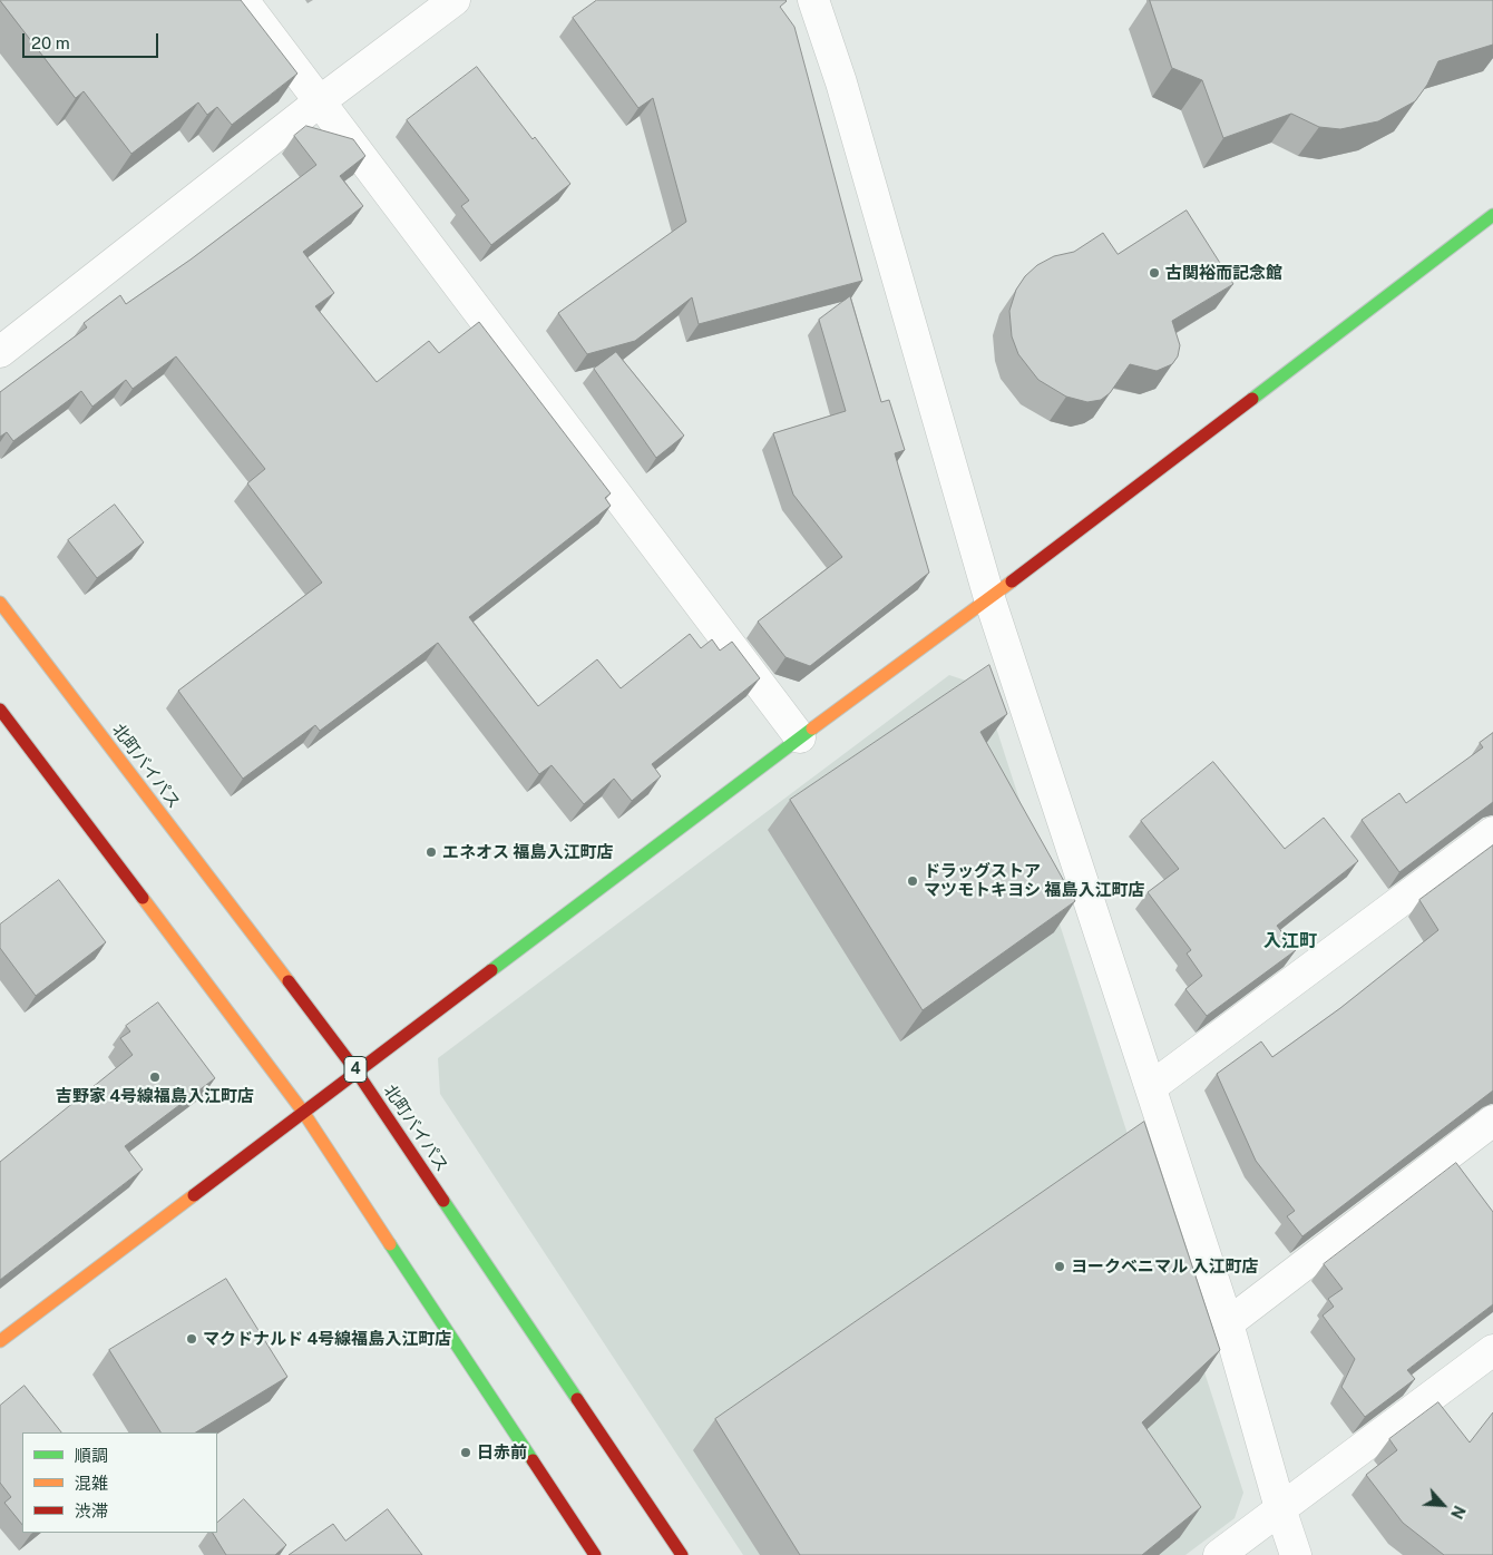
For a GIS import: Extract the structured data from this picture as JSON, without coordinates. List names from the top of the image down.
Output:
{
  "streets": {
    "main road": ["北町バイパス", "4"]
  },
  "districts": ["入江町"],
  "places": [
    "古関裕而記念館",
    "エネオス 福島入江町店",
    "ドラッグストア マツモトキヨシ 福島入江町店",
    "吉野家 4号線福島入江町店",
    "ヨークベニマル 入江町店",
    "マクドナルド 4号線福島入江町店",
    "日赤前"
  ],
  "legend": ["順調", "混雑", "渋滞"],
  "scale_bar": "20 m",
  "north": "bottom right"
}
